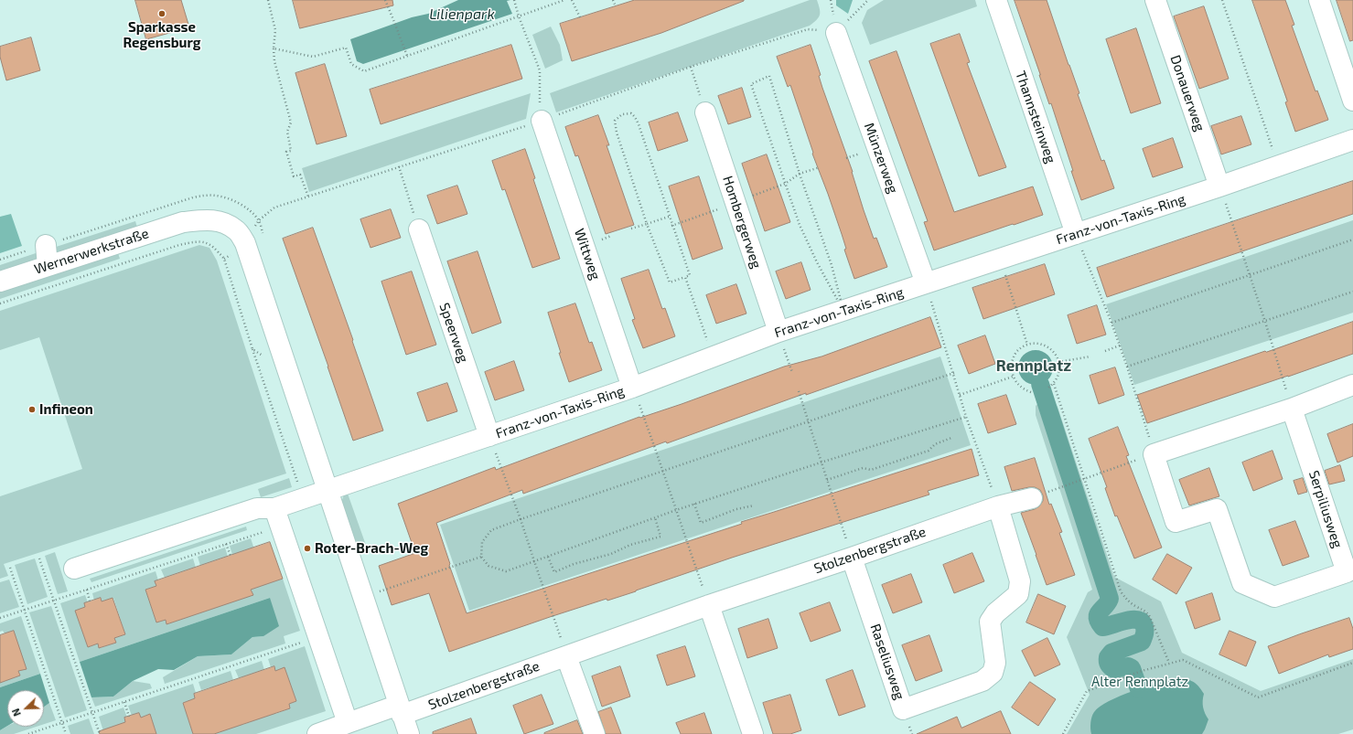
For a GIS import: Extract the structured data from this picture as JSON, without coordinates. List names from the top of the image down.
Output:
{
  "streets": {
    "street": [
      "Donauerweg",
      "Thannsteinweg",
      "Münzerweg",
      "Franz-von-Taxis-Ring",
      "Hombergerweg",
      "Wernerwerkstraße",
      "Wittweg",
      "Speerweg",
      "Serpiliusweg",
      "Stolzenbergstraße",
      "Raseliusweg"
    ]
  },
  "crossings": [
    ["Donauerweg", "Franz-von-Taxis-Ring"],
    ["Thannsteinweg", "Franz-von-Taxis-Ring"],
    ["Münzerweg", "Franz-von-Taxis-Ring"],
    ["Franz-von-Taxis-Ring", "Hombergerweg"],
    ["Franz-von-Taxis-Ring", "Wernerwerkstraße"],
    ["Franz-von-Taxis-Ring", "Wittweg"],
    ["Franz-von-Taxis-Ring", "Speerweg"],
    ["Stolzenbergstraße", "Raseliusweg"]
  ],
  "districts": ["Rennplatz"],
  "water": ["Lilienpark"],
  "parks": ["Alter Rennplatz"],
  "places": ["Sparkasse Regensburg", "Infineon", "Roter-Brach-Weg"],
  "north": "bottom left"
}
